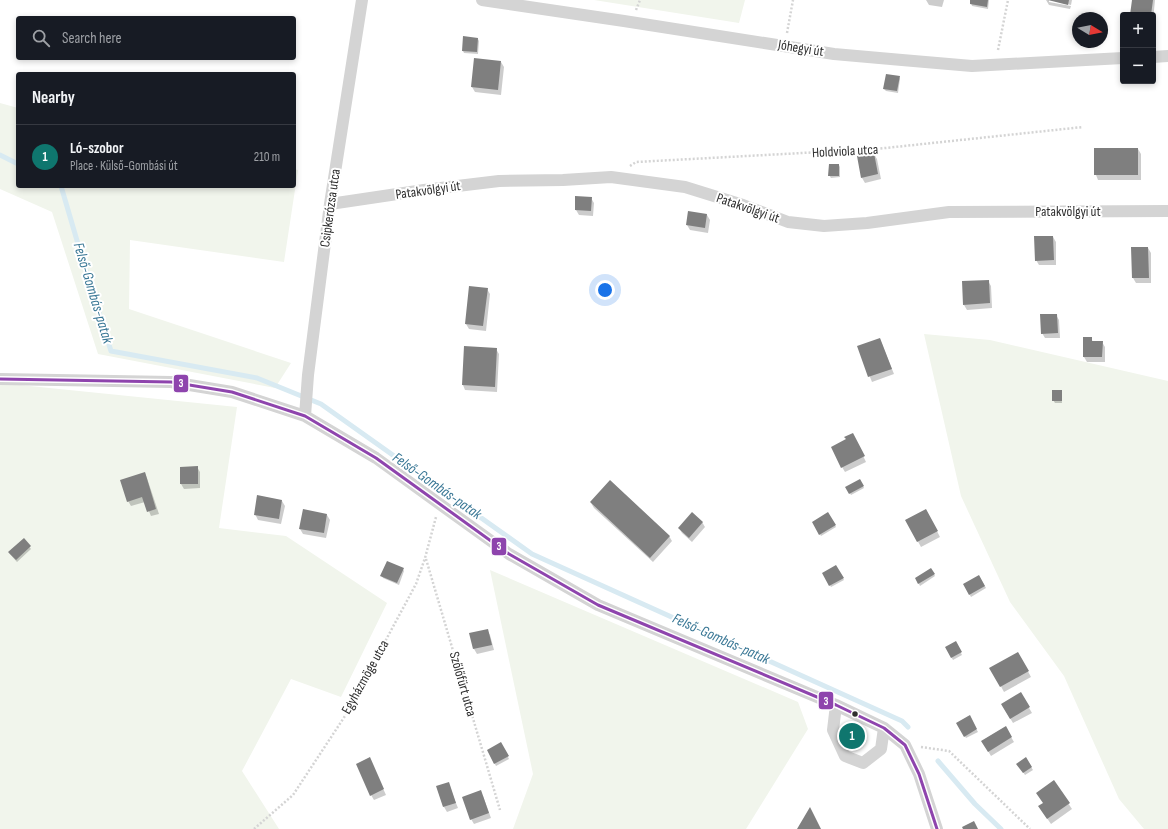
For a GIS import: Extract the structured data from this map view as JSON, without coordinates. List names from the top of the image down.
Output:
{
  "streets": {
    "street": ["Jóhegyi út", "Patakvölgyi út", "Csipkerózsa utca"],
    "path": ["Holdviola utca", "Egyházmöge utca", "Szőlőfürt utca"]
  },
  "crossings": [
    ["Holdviola utca", "Patakvölgyi út"],
    ["Patakvölgyi út", "Csipkerózsa utca"],
    ["Egyházmöge utca", "Szőlőfürt utca"]
  ],
  "water": ["Felső-Gombás-patak"],
  "lines": ["transit line 3"],
  "north": "right",
  "page": {
    "map_buttons": ["+", "−"],
    "search": "Search here",
    "heading": "Nearby",
    "list": [
      {
        "mark": "1",
        "name": "Ló-szobor",
        "note": "Place · Külső-Gombási út",
        "value": "210 m"
      }
    ],
    "pins": "1"
  }
}
